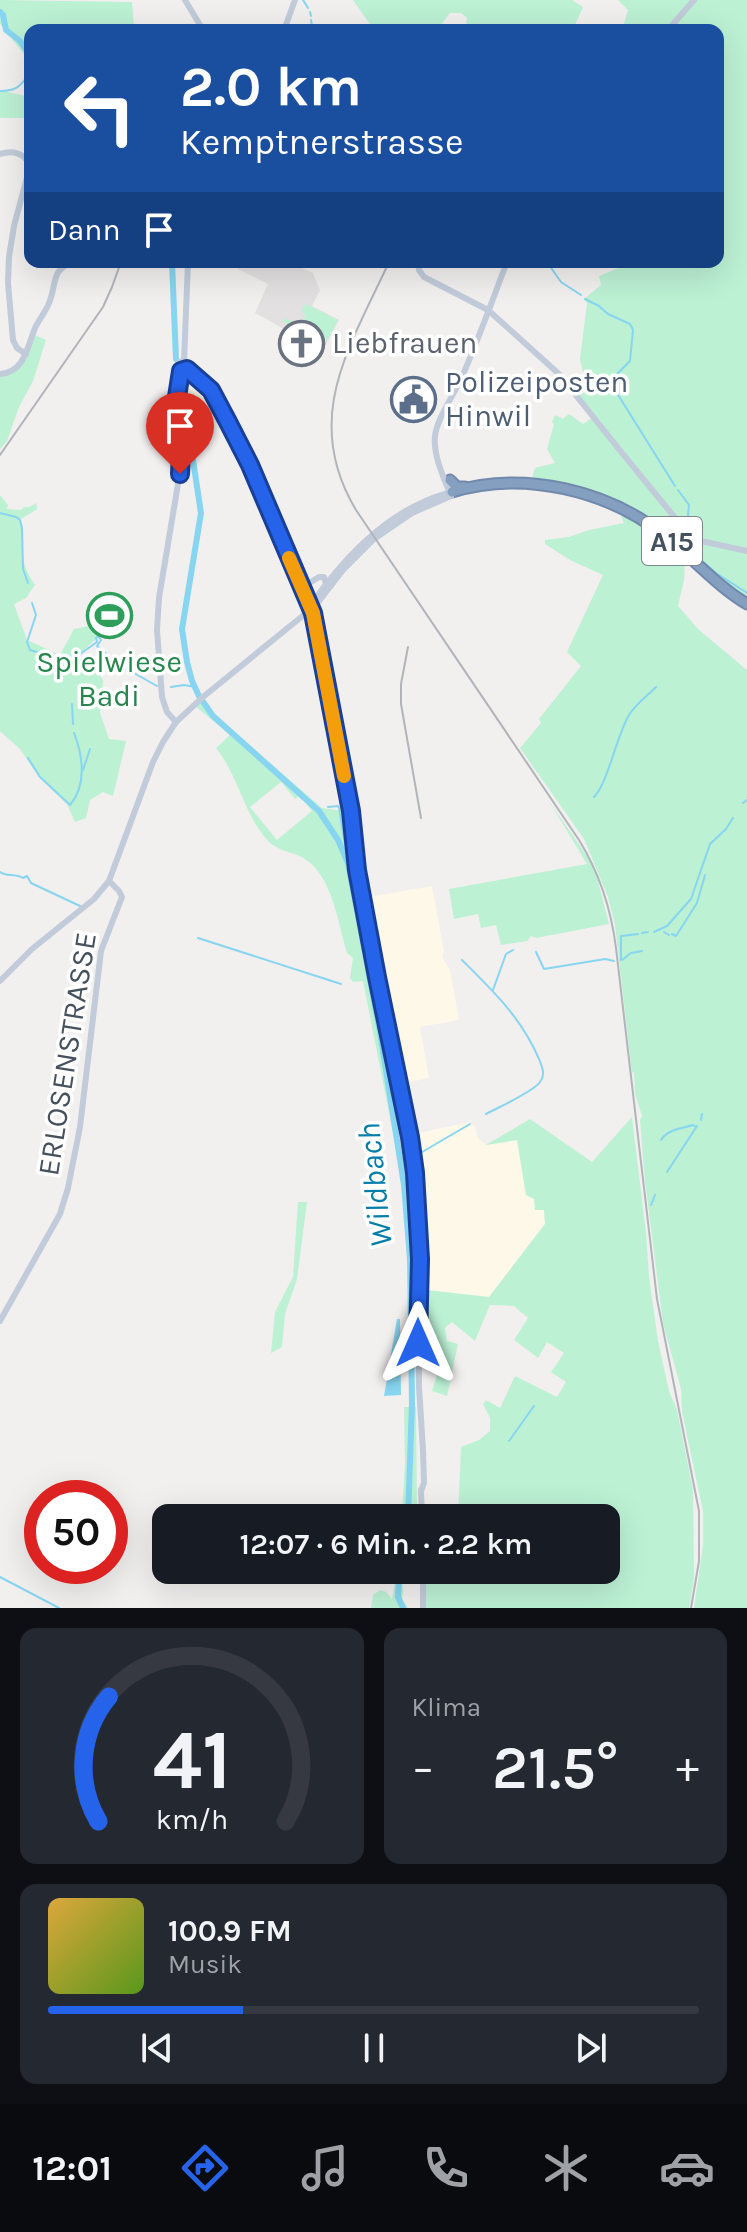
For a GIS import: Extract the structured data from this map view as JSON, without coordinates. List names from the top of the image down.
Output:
{
  "streets": {
    "highway": ["A15"],
    "main road": ["ERLOSENSTRASSE"]
  },
  "water": ["Wildbach"],
  "places": {
    "church": ["Liebfrauen"],
    "public building": ["Polizeiposten Hinwil"],
    "sports": ["Spielwiese Badi"]
  },
  "page": {
    "turn": ["2.0 km", "Kemptnerstrasse"],
    "then": "Dann",
    "limit": "50",
    "trip": "12:07 · 6 Min. · 2.2 km",
    "tile": "Klima",
    "heat": ["−", "21.5°", "+"],
    "song": ["100.9 FM", "Musik"],
    "tabs": "12:01",
    "gauge": ["41", "km/h"]
  }
}
